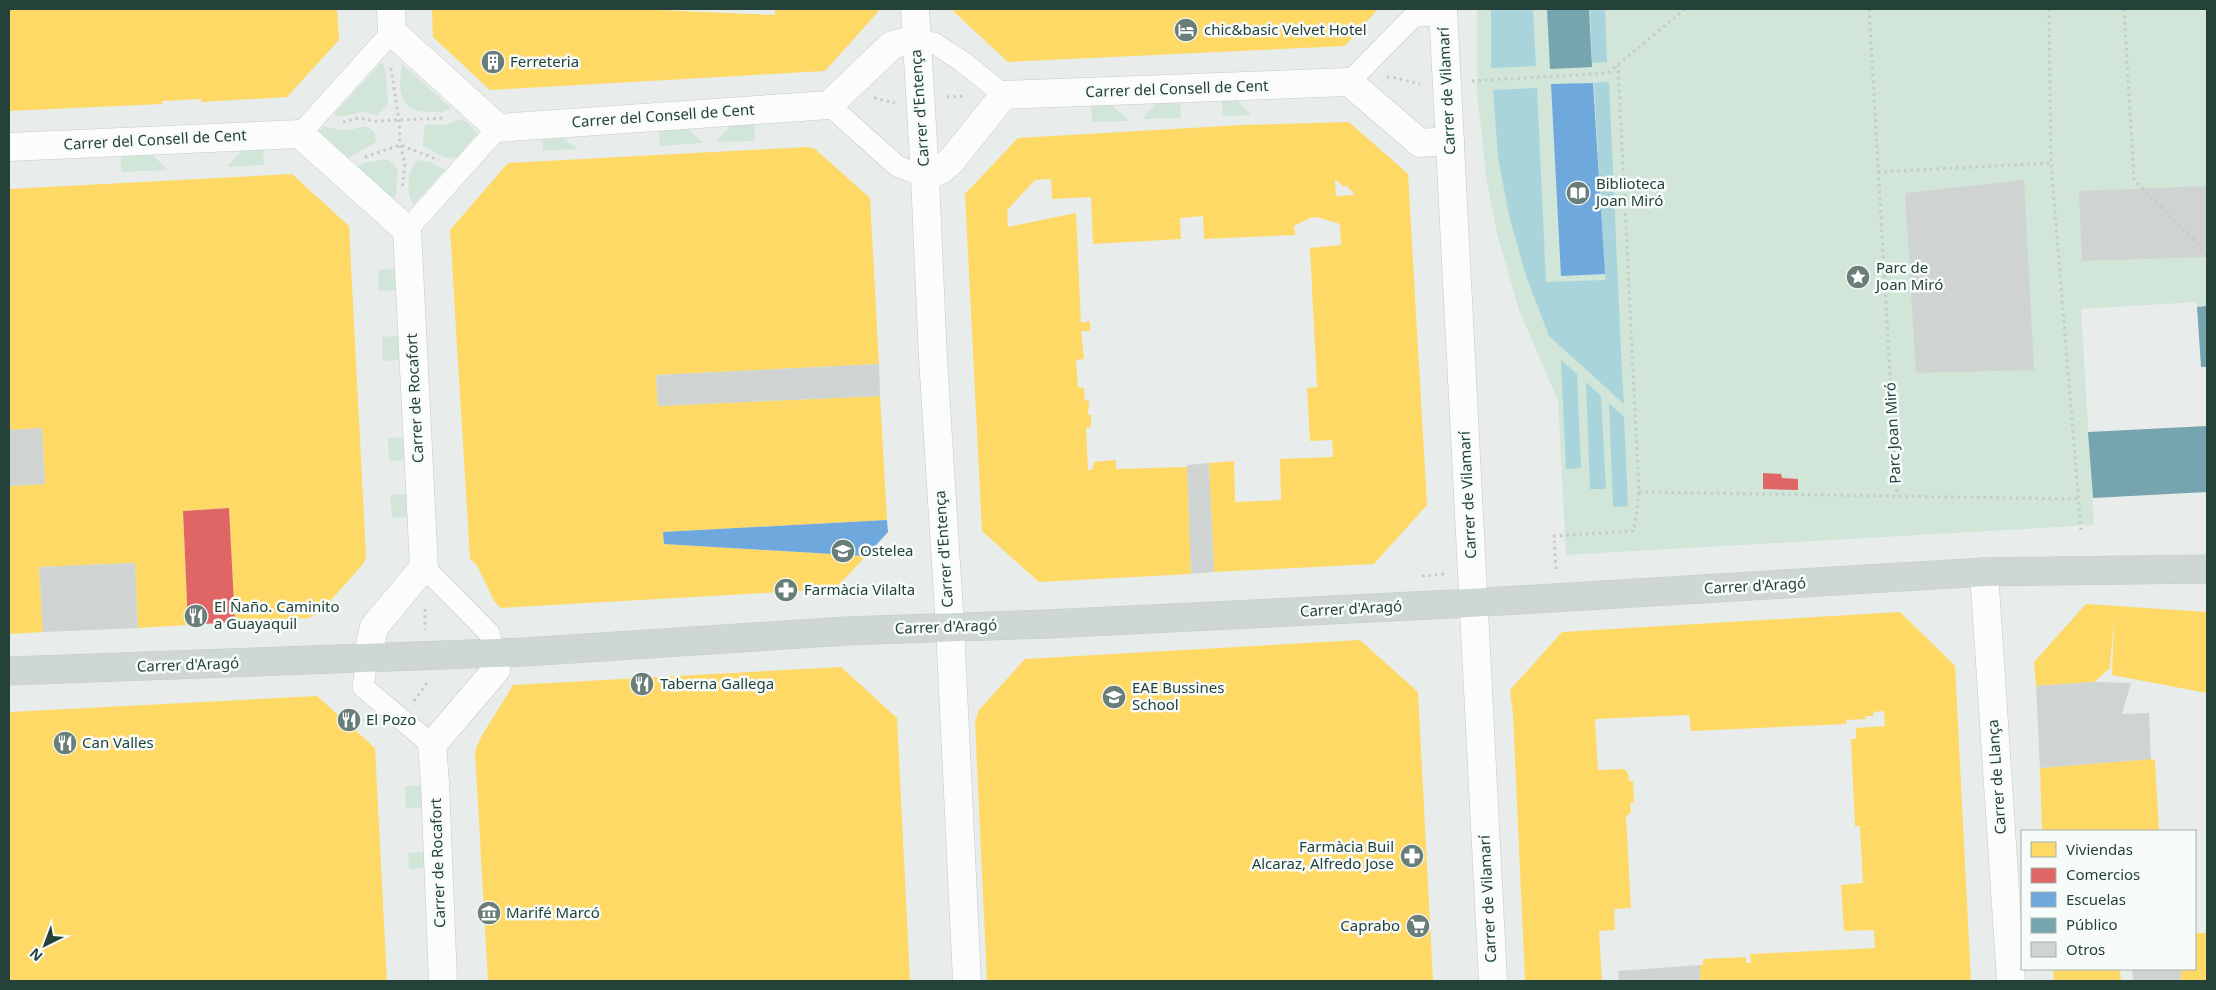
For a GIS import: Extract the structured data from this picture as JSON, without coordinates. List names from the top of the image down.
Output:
{
  "streets": {
    "main road": ["Carrer d'Aragó"],
    "street": [
      "Carrer del Consell de Cent",
      "Carrer de Vilamarí",
      "Carrer d'Entença",
      "Carrer de Rocafort",
      "Carrer de Llança"
    ],
    "path": ["Parc Joan Miró"]
  },
  "crossings": [
    ["Carrer del Consell de Cent", "Carrer d'Entença"],
    ["Carrer de Vilamarí", "Carrer d'Aragó"],
    ["Carrer d'Entença", "Carrer d'Aragó"],
    ["Carrer d'Aragó", "Carrer de Llança"]
  ],
  "places": {
    "hotel": ["chic&basic Velvet Hotel"],
    "building": ["Ferreteria"],
    "library": ["Biblioteca Joan Miró"],
    "place": ["Parc de Joan Miró"],
    "school or university": ["Ostelea", "EAE Bussines School"],
    "pharmacy": ["Farmàcia Vilalta", "Farmàcia Buil Alcaraz, Alfredo Jose"],
    "restaurant": [
      "El Ñaño. Caminito a Guayaquil",
      "Taberna Gallega",
      "El Pozo",
      "Can Valles"
    ],
    "museum": ["Marifé Marcó"],
    "supermarket": ["Caprabo"]
  },
  "legend": [
    "Viviendas",
    "Comercios",
    "Escuelas",
    "Público",
    "Otros"
  ],
  "north": "bottom left"
}
